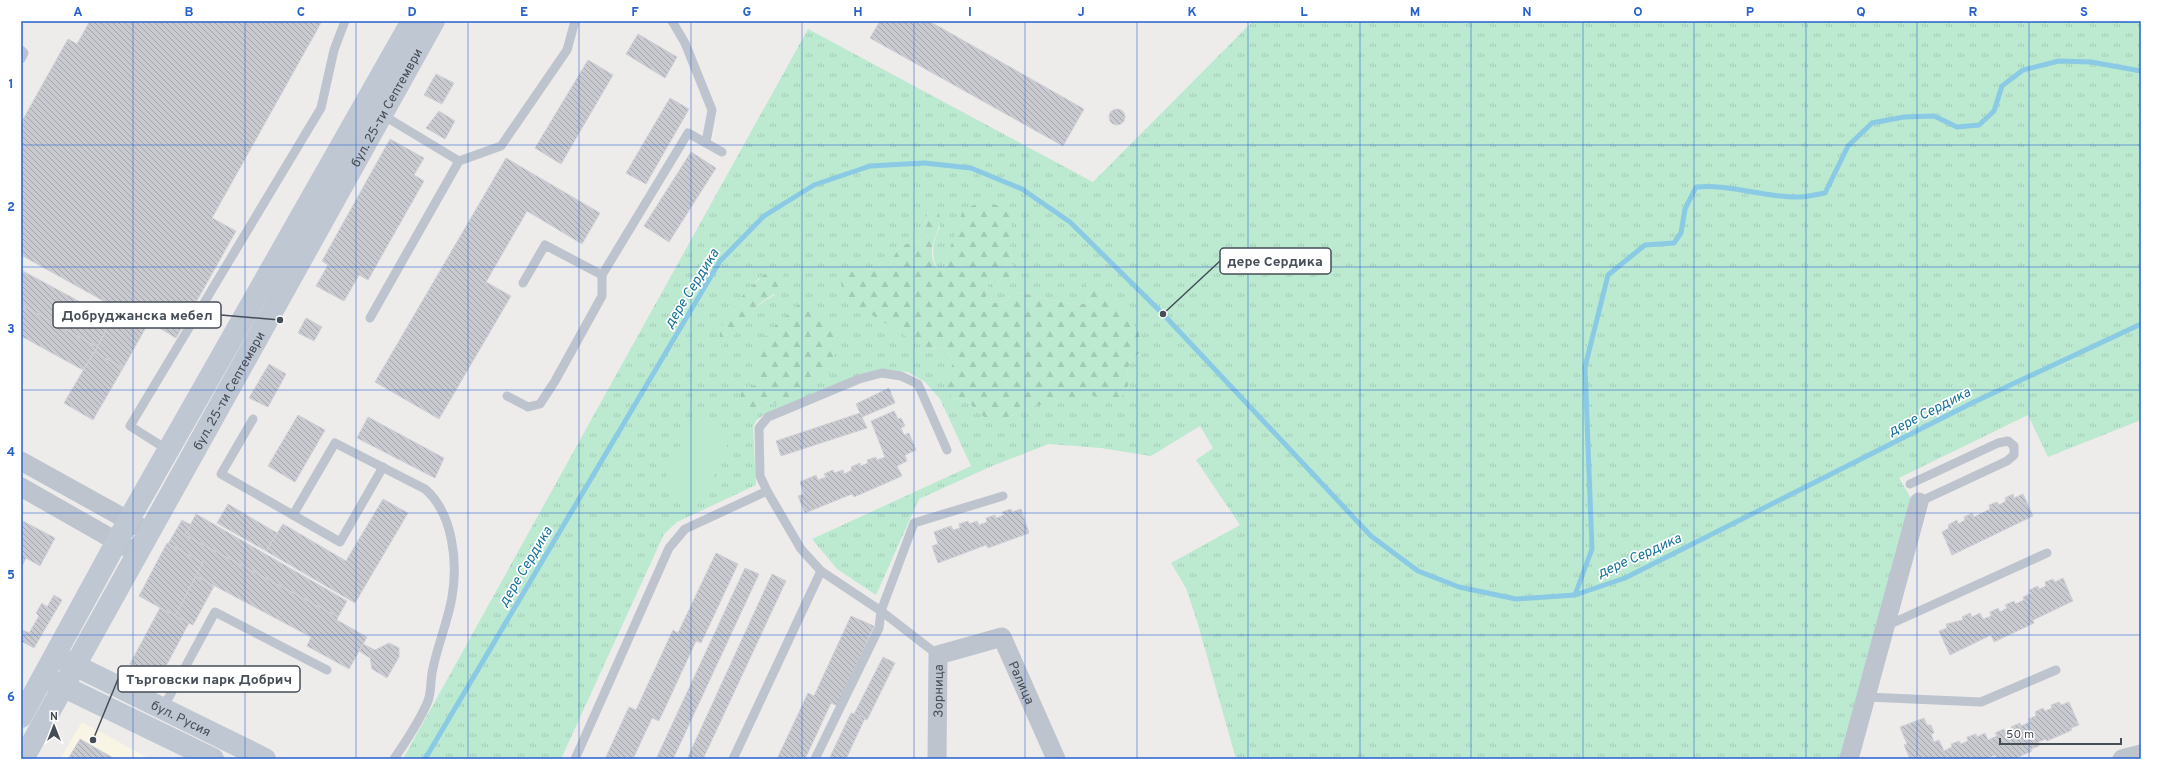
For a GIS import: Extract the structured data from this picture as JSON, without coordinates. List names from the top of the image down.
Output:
{
  "streets": {
    "main road": ["бул. 25-ти Септември", "бул. Русия"],
    "street": ["Ралица", "Зорница"]
  },
  "crossings": [
    ["бул. 25-ти Септември", "бул. Русия"],
    ["Ралица", "Зорница"]
  ],
  "water": ["дере Сердика"],
  "places": ["дере Сердика", "Добруджанска мебел", "Търговски парк Добрич"],
  "scale_bar": "50 m",
  "north": "top",
  "grid": {
    "columns": [
      "A",
      "B",
      "C",
      "D",
      "E",
      "F",
      "G",
      "H",
      "I",
      "J",
      "K",
      "L",
      "M",
      "N",
      "O",
      "P",
      "Q",
      "R",
      "S"
    ],
    "rows": [
      "1",
      "2",
      "3",
      "4",
      "5",
      "6"
    ]
  }
}
